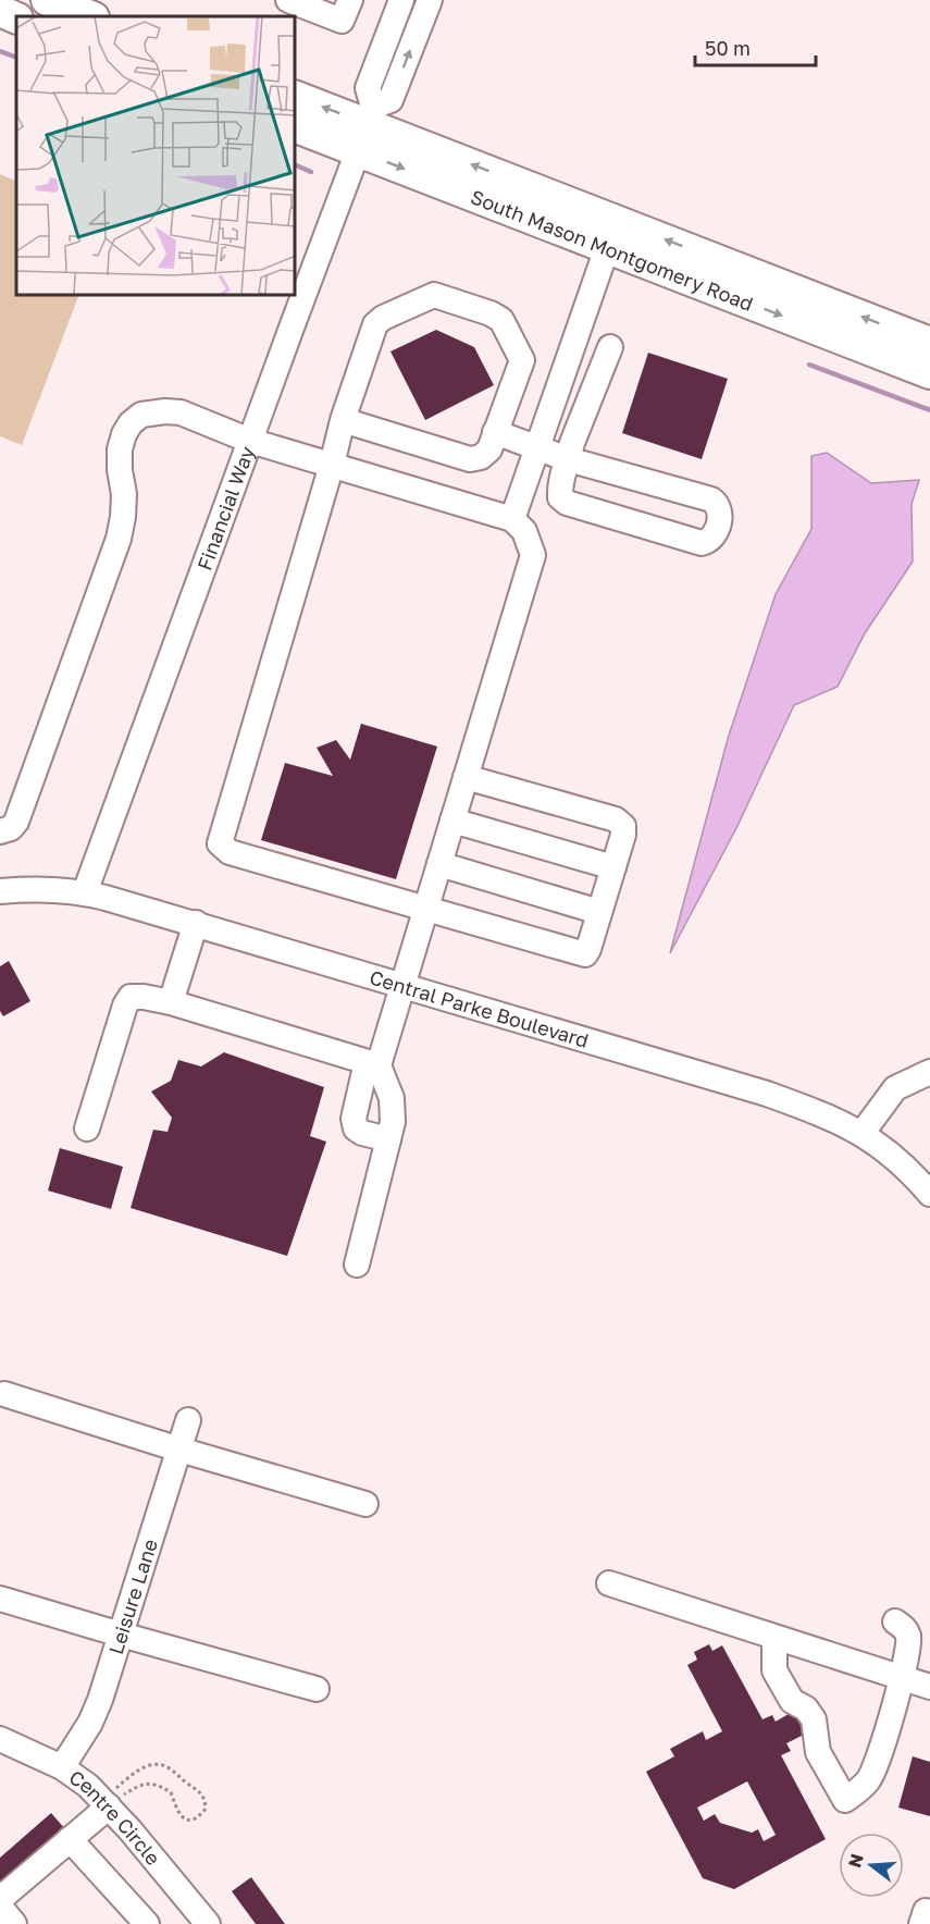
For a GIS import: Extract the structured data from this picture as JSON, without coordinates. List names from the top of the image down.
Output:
{
  "streets": {
    "main road": ["South Mason Montgomery Road"],
    "street": [
      "Financial Way",
      "Central Parke Boulevard",
      "Leisure Lane",
      "Centre Circle"
    ]
  },
  "crossings": [
    ["South Mason Montgomery Road", "Financial Way"],
    ["Financial Way", "Central Parke Boulevard"],
    ["Leisure Lane", "Centre Circle"]
  ],
  "scale_bar": "50 m",
  "north": "left"
}
